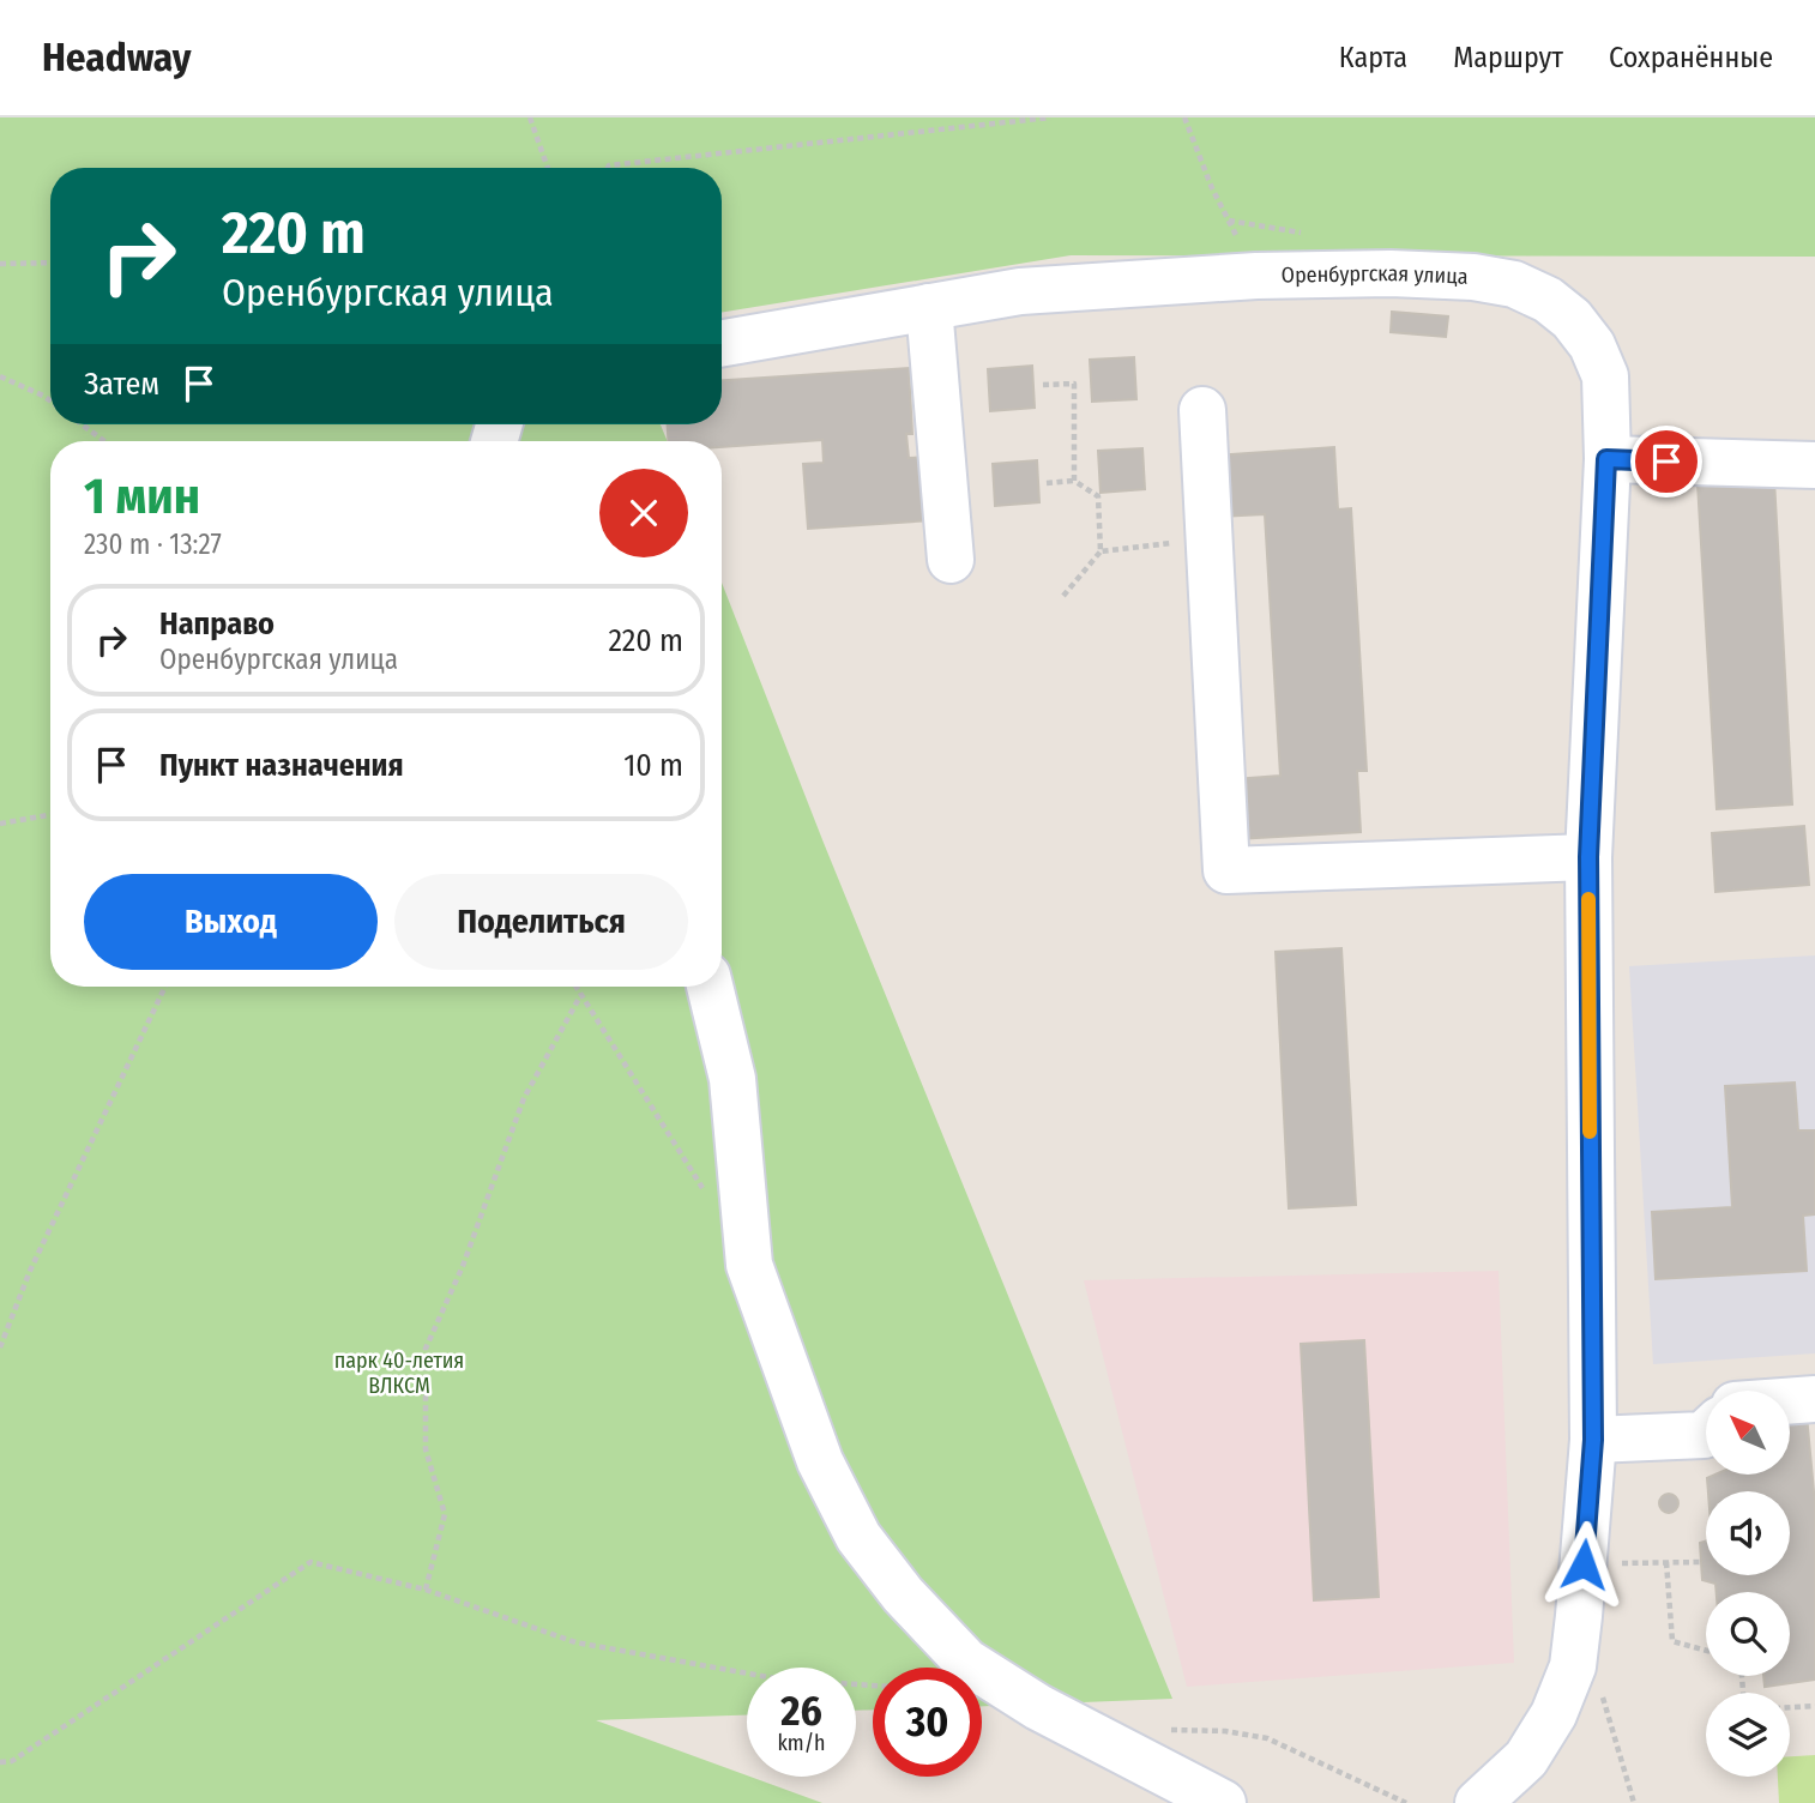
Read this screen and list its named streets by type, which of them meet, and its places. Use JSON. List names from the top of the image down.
{
  "streets": {
    "street": ["Оренбургская улица"]
  },
  "parks": ["парк 40-летия ВЛКСМ"],
  "north": "top left",
  "page": {
    "header": "Headway",
    "nav": ["Карта", "Маршрут", "Сохранённые"],
    "turn": ["220 m", "Оренбургская улица"],
    "then": "Затем",
    "heading": ["1 мин", "230 m · 13:27"],
    "list": [
      {
        "name": "Направо",
        "note": "Оренбургская улица",
        "value": "220 m"
      },
      {
        "name": "Пункт назначения",
        "value": "10 m"
      }
    ],
    "buttons": ["Выход", "Поделиться"],
    "speed": "26 km/h",
    "limit": "30"
  }
}
